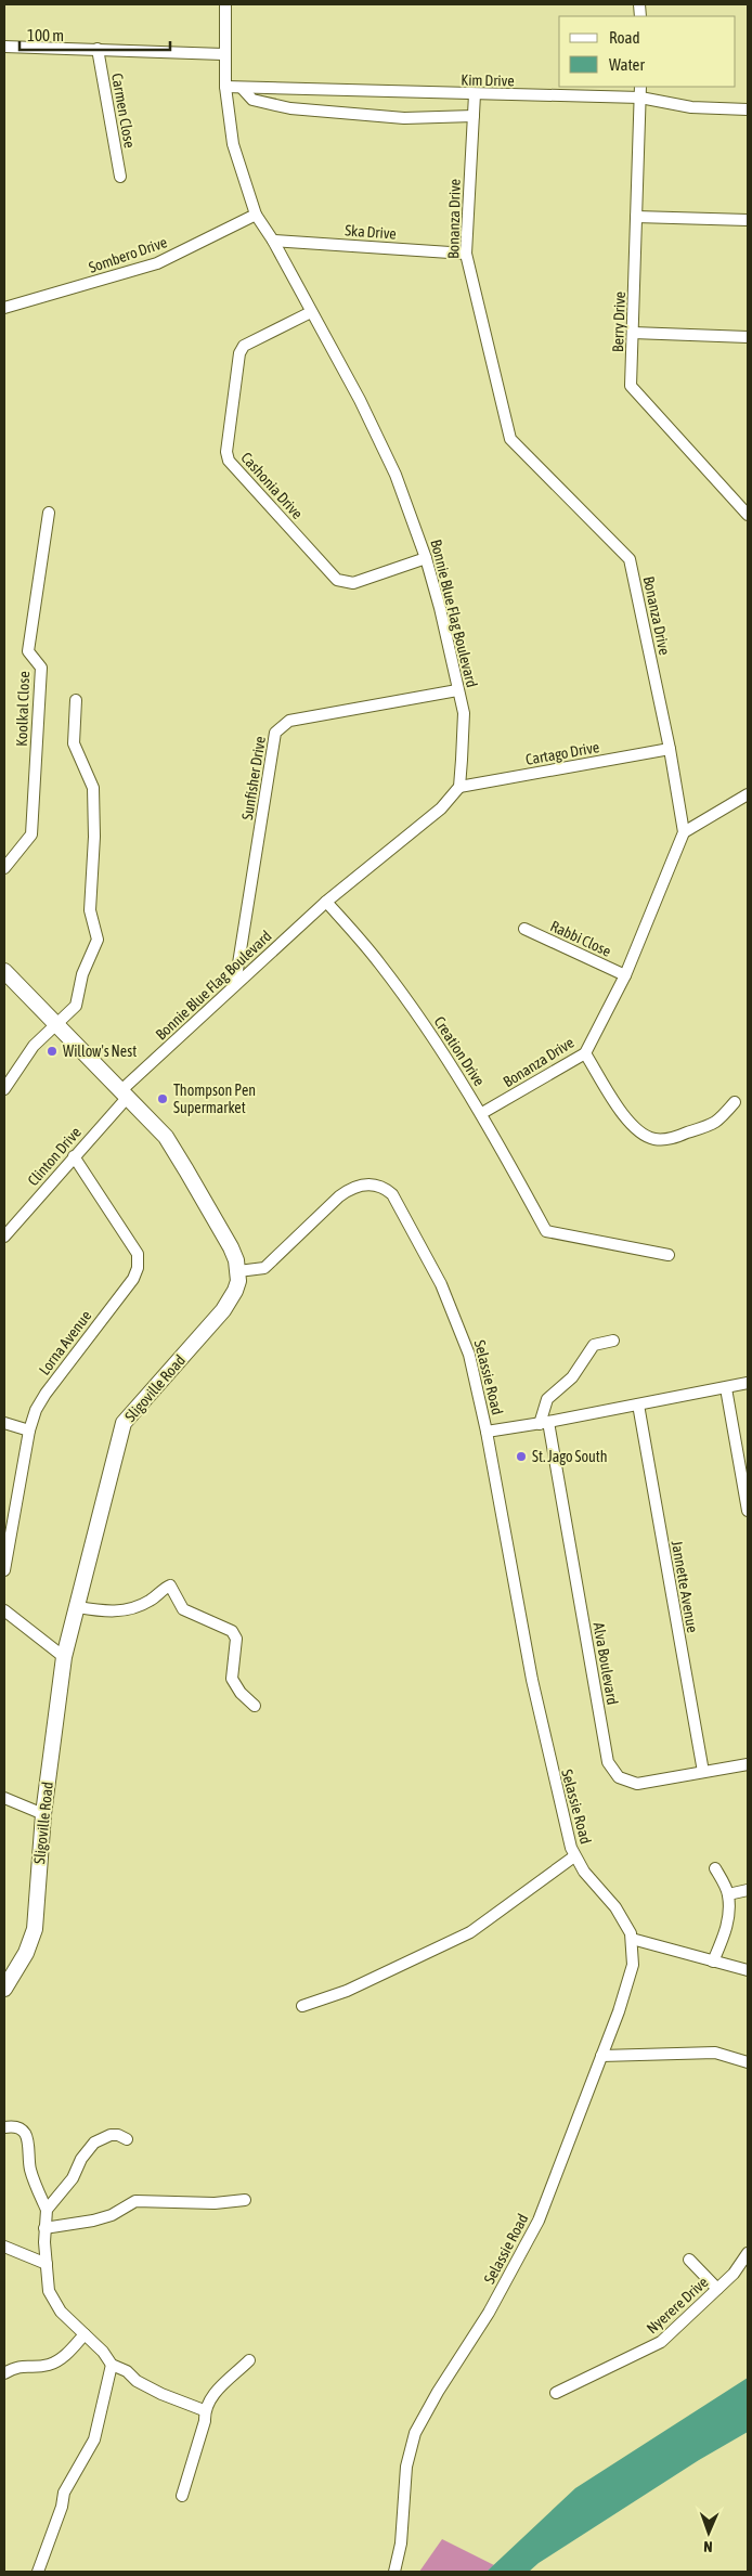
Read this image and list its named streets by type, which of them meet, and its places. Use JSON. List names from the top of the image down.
{
  "streets": {
    "street": [
      "Kim Drive",
      "Carmen Close",
      "Bonanza Drive",
      "Ska Drive",
      "Sombero Drive",
      "Berry Drive",
      "Cashonia Drive",
      "Bonnie Blue Flag Boulevard",
      "Koolkal Close",
      "Cartago Drive",
      "Sunfisher Drive",
      "Rabbi Close",
      "Creation Drive",
      "Clinton Drive",
      "Lorna Avenue",
      "Selassie Road",
      "Sligoville Road",
      "Jannette Avenue",
      "Alva Boulevard",
      "Nyerere Drive"
    ]
  },
  "crossings": [
    ["Kim Drive", "Bonanza Drive"],
    ["Kim Drive", "Berry Drive"],
    ["Kim Drive", "Bonnie Blue Flag Boulevard"],
    ["Bonanza Drive", "Ska Drive"],
    ["Bonanza Drive", "Cartago Drive"],
    ["Bonanza Drive", "Rabbi Close"],
    ["Bonanza Drive", "Creation Drive"],
    ["Ska Drive", "Bonnie Blue Flag Boulevard"],
    ["Sombero Drive", "Bonnie Blue Flag Boulevard"],
    ["Cashonia Drive", "Bonnie Blue Flag Boulevard"],
    ["Bonnie Blue Flag Boulevard", "Cartago Drive"],
    ["Bonnie Blue Flag Boulevard", "Sunfisher Drive"],
    ["Bonnie Blue Flag Boulevard", "Creation Drive"],
    ["Bonnie Blue Flag Boulevard", "Clinton Drive"],
    ["Clinton Drive", "Lorna Avenue"],
    ["Selassie Road", "Sligoville Road"],
    ["Jannette Avenue", "Alva Boulevard"]
  ],
  "places": ["Willow's Nest", "Thompson Pen Supermarket", "St. Jago South"],
  "legend": ["Road", "Water"],
  "scale_bar": "100 m",
  "north": "bottom"
}
